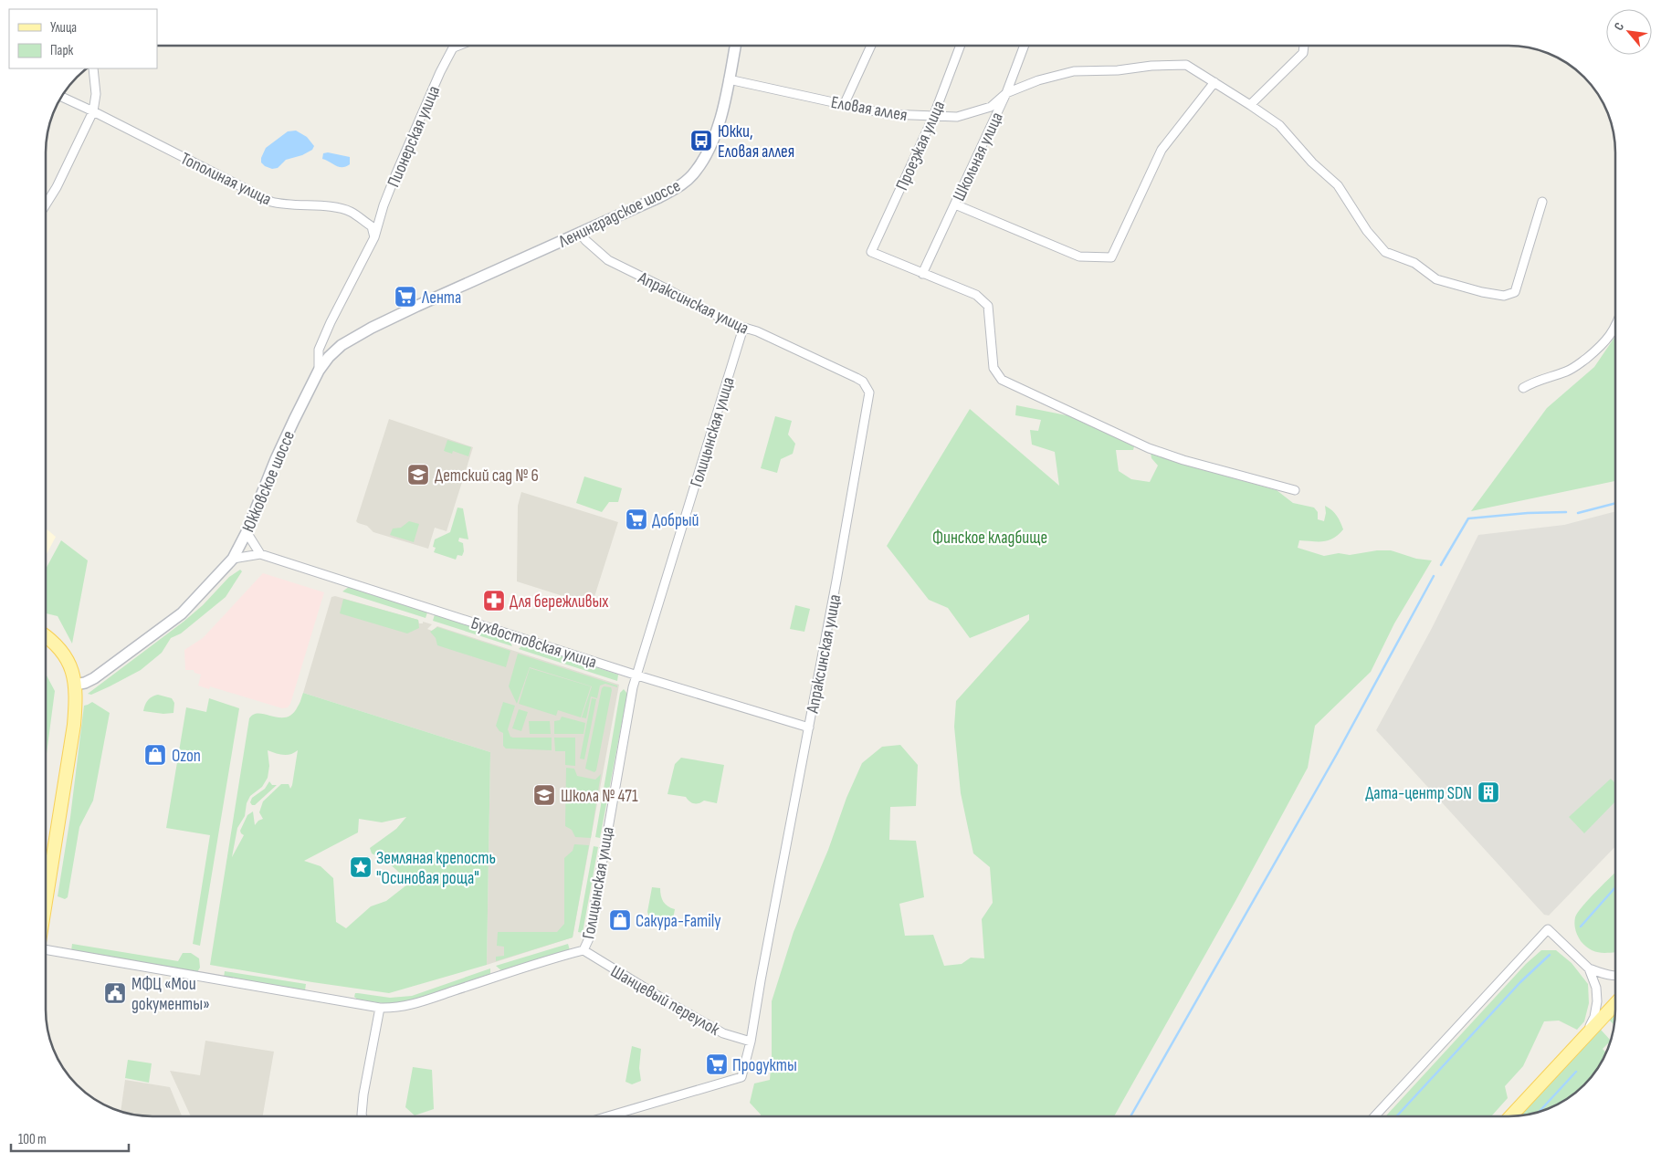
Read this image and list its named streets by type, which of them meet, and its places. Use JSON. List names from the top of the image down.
{
  "streets": {
    "main road": ["Ленинградское шоссе", "Юкковское шоссе"],
    "street": [
      "Еловая аллея",
      "Пионерская улица",
      "Проезжая улица",
      "Школьная улица",
      "Тополиная улица",
      "Апраксинская улица",
      "Голицынская улица",
      "Бухвостовская улица",
      "Шанцевый переулок"
    ]
  },
  "crossings": [
    ["Еловая аллея", "Проезжая улица"],
    ["Еловая аллея", "Школьная улица"],
    ["Еловая аллея", "Ленинградское шоссе"],
    ["Пионерская улица", "Тополиная улица"],
    ["Проезжая улица", "Школьная улица"],
    ["Ленинградское шоссе", "Апраксинская улица"],
    ["Ленинградское шоссе", "Юкковское шоссе"],
    ["Апраксинская улица", "Голицынская улица"],
    ["Апраксинская улица", "Бухвостовская улица"],
    ["Апраксинская улица", "Шанцевый переулок"],
    ["Голицынская улица", "Бухвостовская улица"],
    ["Голицынская улица", "Шанцевый переулок"],
    ["Юкковское шоссе", "Бухвостовская улица"]
  ],
  "parks": ["Финское кладбище"],
  "places": {
    "bus stop": ["Юкки, Еловая аллея"],
    "supermarket": ["Лента", "Добрый", "Продукты"],
    "school or university": ["Детский сад № 6", "Школа № 471"],
    "pharmacy": ["Для бережливых"],
    "shop": ["Ozon", "Сакура-Family"],
    "building": ["Дата-центр SDN"],
    "place": ["Земляная крепость \"Осиновая роща\""],
    "public building": ["МФЦ «Мои документы»"]
  },
  "legend": ["Улица", "Парк"],
  "scale_bar": "100 m",
  "north": "top left"
}
